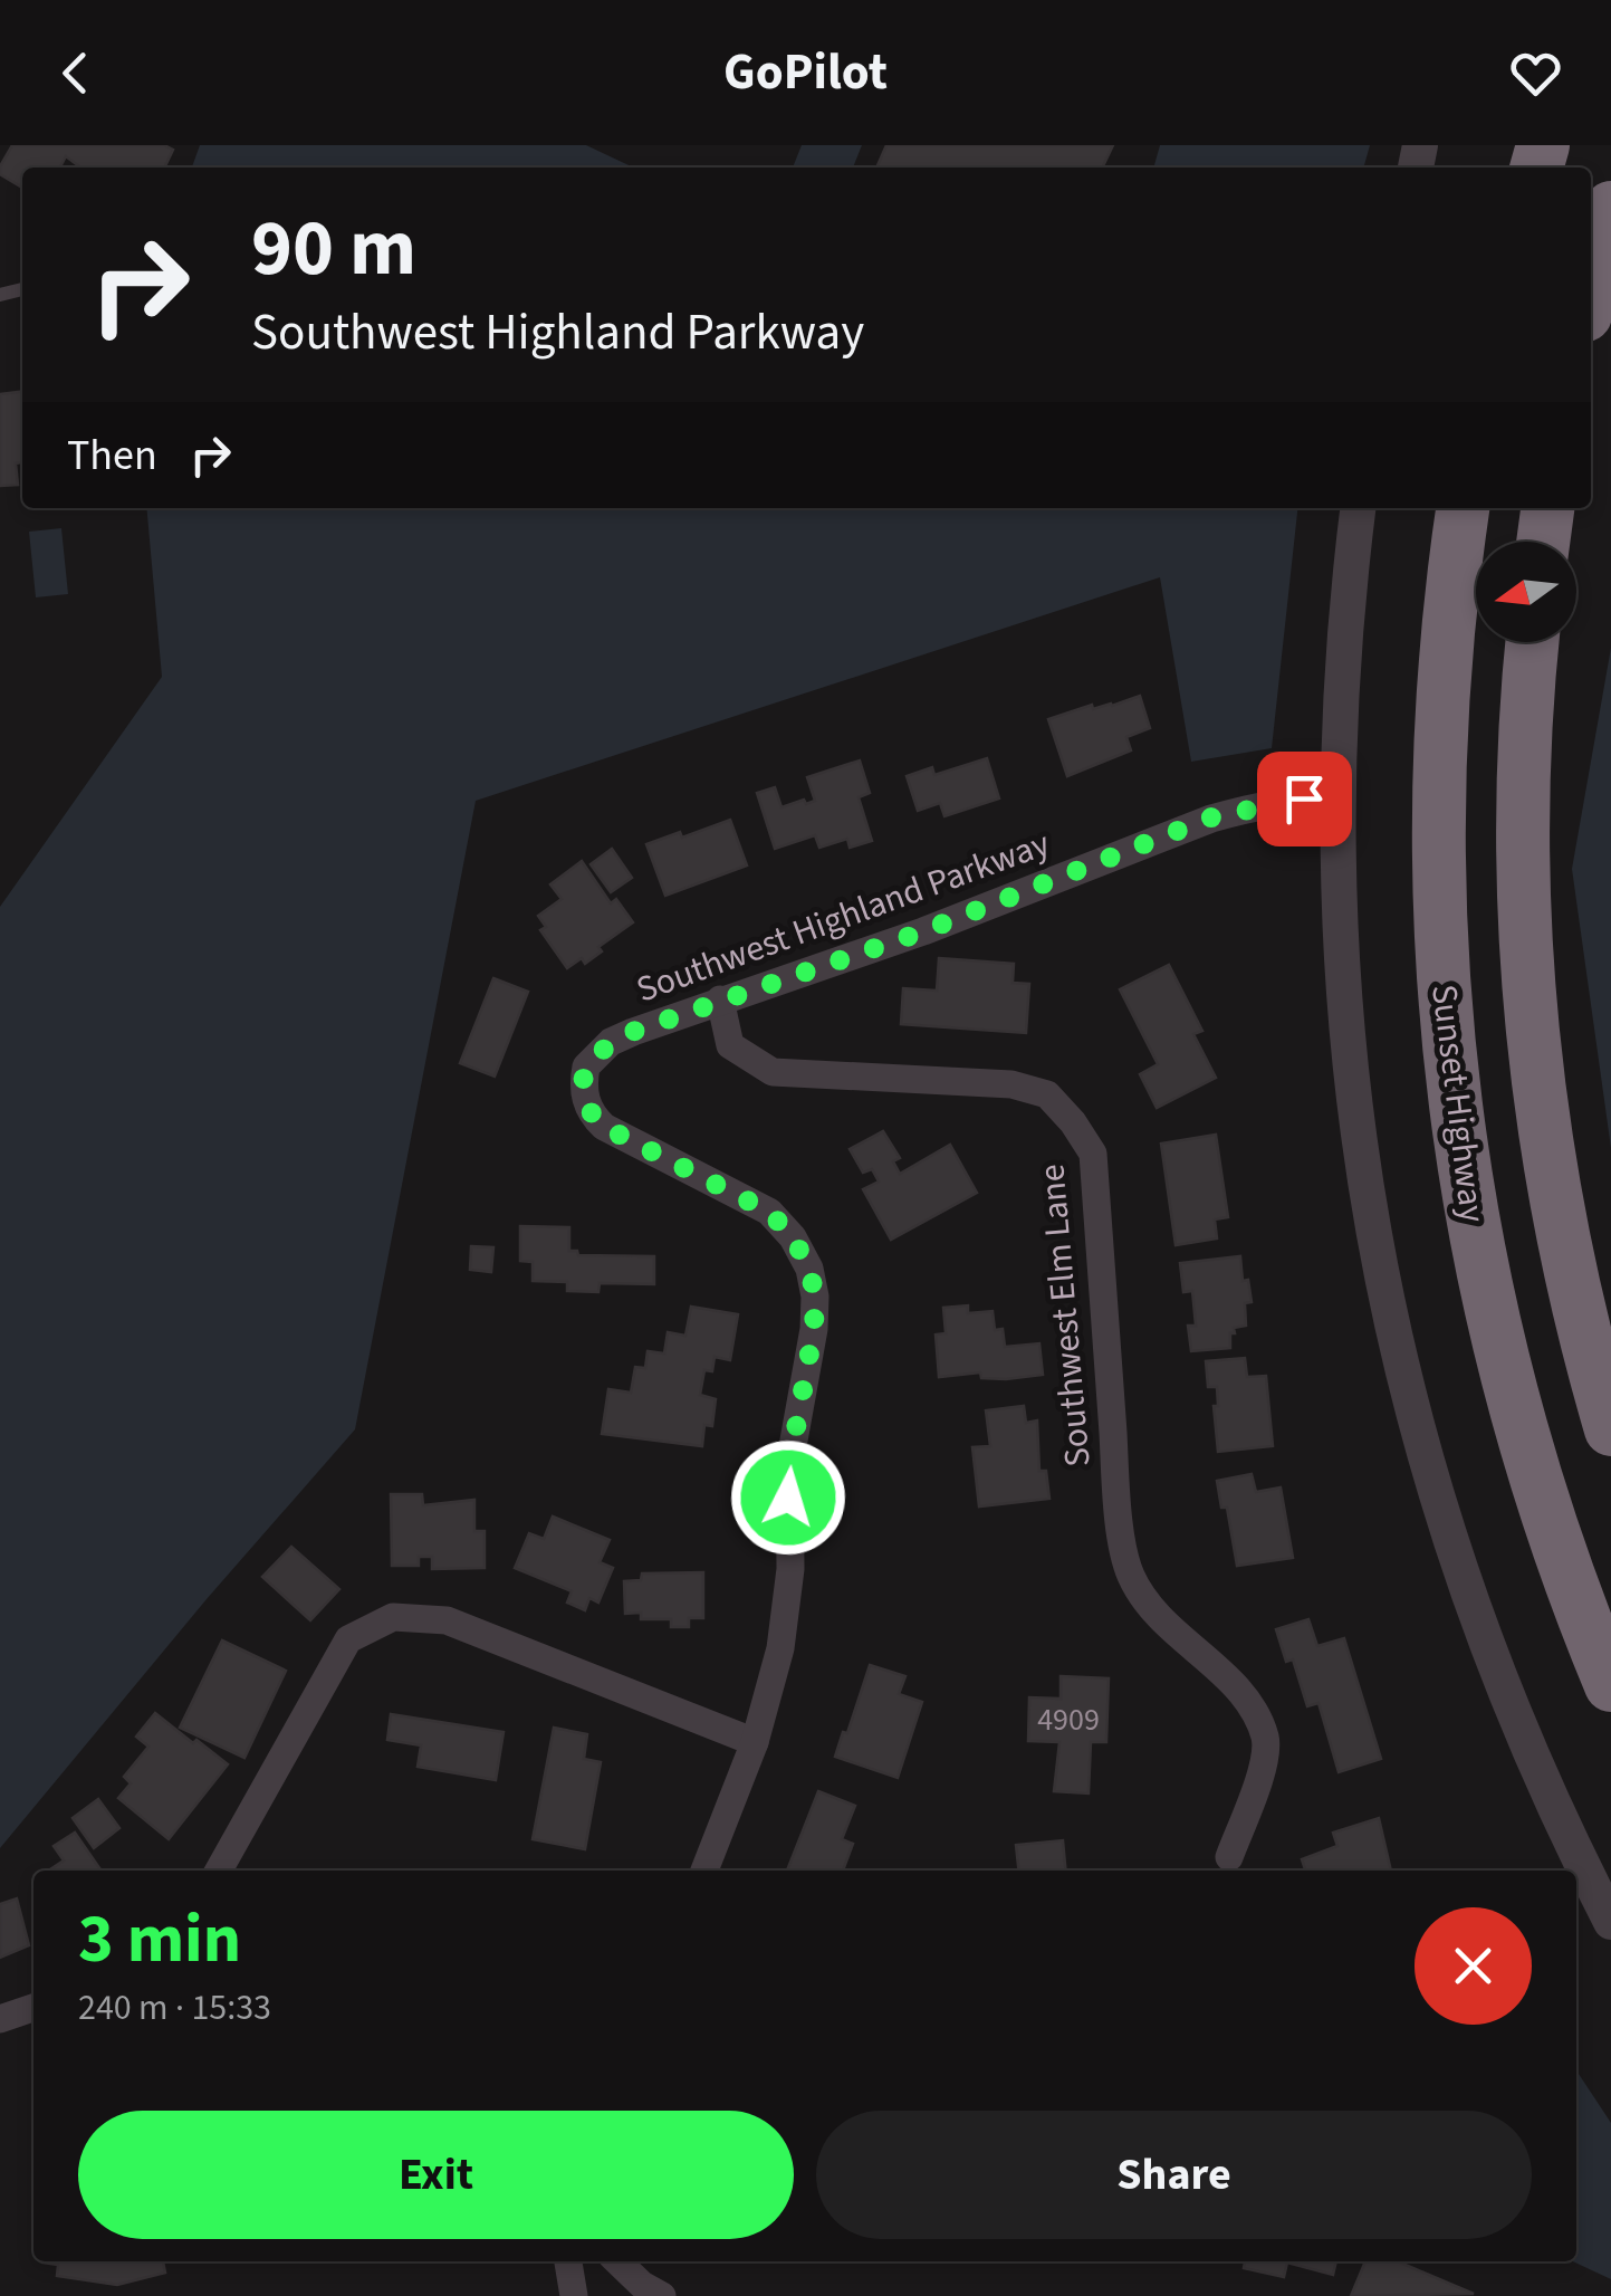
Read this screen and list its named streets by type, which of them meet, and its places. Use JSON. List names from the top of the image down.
{
  "streets": {
    "highway": ["Sunset Highway"],
    "street": ["Southwest Highland Parkway", "Southwest Elm Lane"]
  },
  "crossings": [
    ["Southwest Highland Parkway", "Southwest Elm Lane"]
  ],
  "house_numbers": ["4909"],
  "north": "left",
  "page": {
    "header": "GoPilot",
    "turn": ["90 m", "Southwest Highland Parkway"],
    "then": "Then",
    "heading": ["3 min", "240 m · 15:33"],
    "buttons": ["Exit", "Share"]
  }
}
